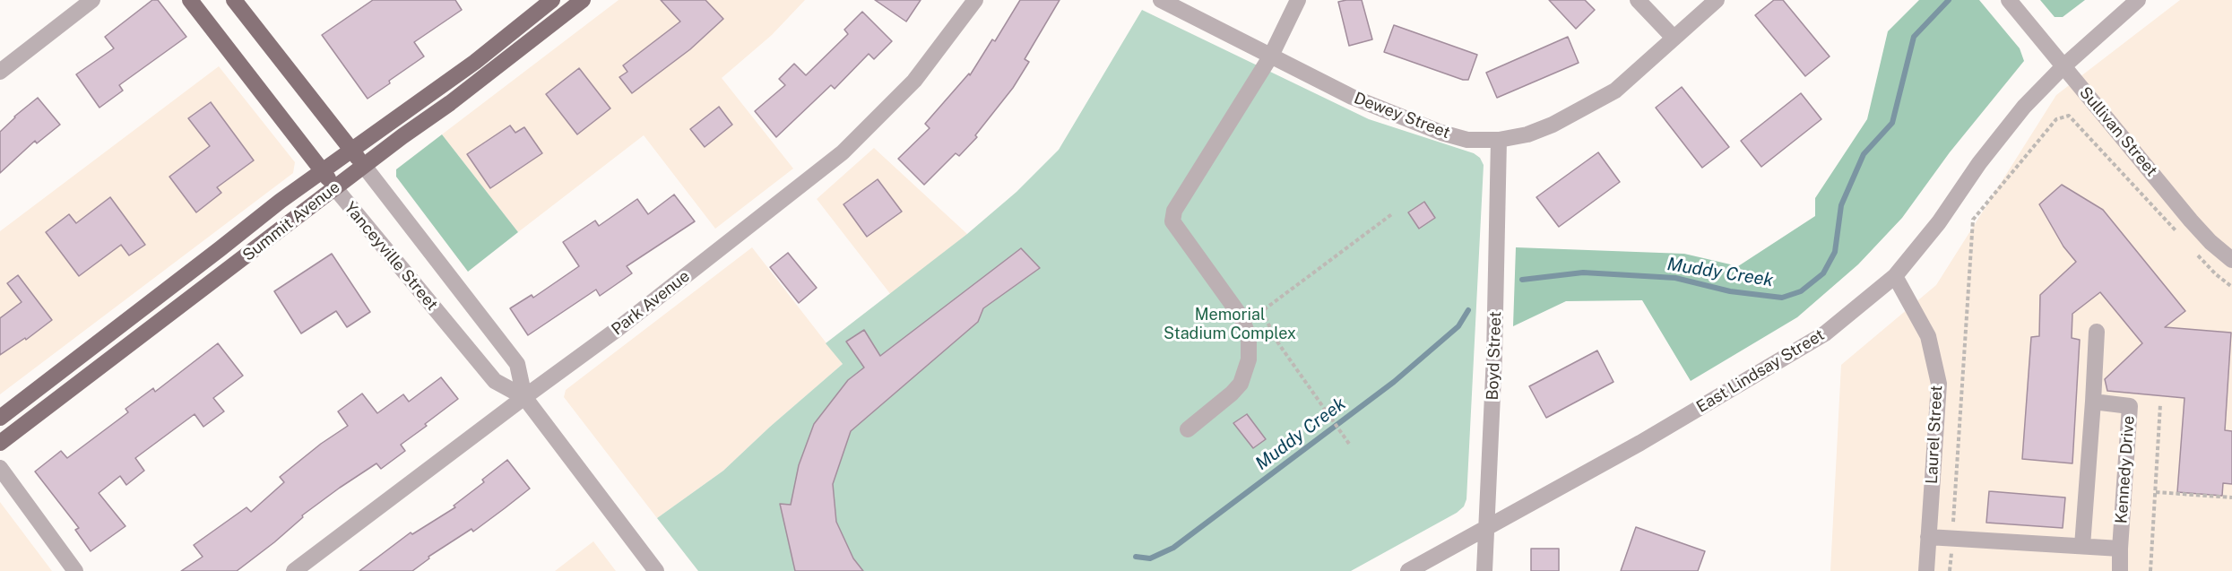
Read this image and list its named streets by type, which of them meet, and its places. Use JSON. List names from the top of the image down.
{
  "streets": {
    "main road": ["Summit Avenue", "Yanceyville Street"],
    "street": [
      "Dewey Street",
      "Sullivan Street",
      "Park Avenue",
      "Boyd Street",
      "East Lindsay Street",
      "Laurel Street",
      "Kennedy Drive"
    ]
  },
  "crossings": [
    ["Dewey Street", "Boyd Street"],
    ["Sullivan Street", "East Lindsay Street"],
    ["Summit Avenue", "Yanceyville Street"],
    ["Yanceyville Street", "Park Avenue"],
    ["Boyd Street", "East Lindsay Street"],
    ["East Lindsay Street", "Laurel Street"]
  ],
  "water": ["Muddy Creek"],
  "parks": ["Memorial Stadium Complex"]
}
